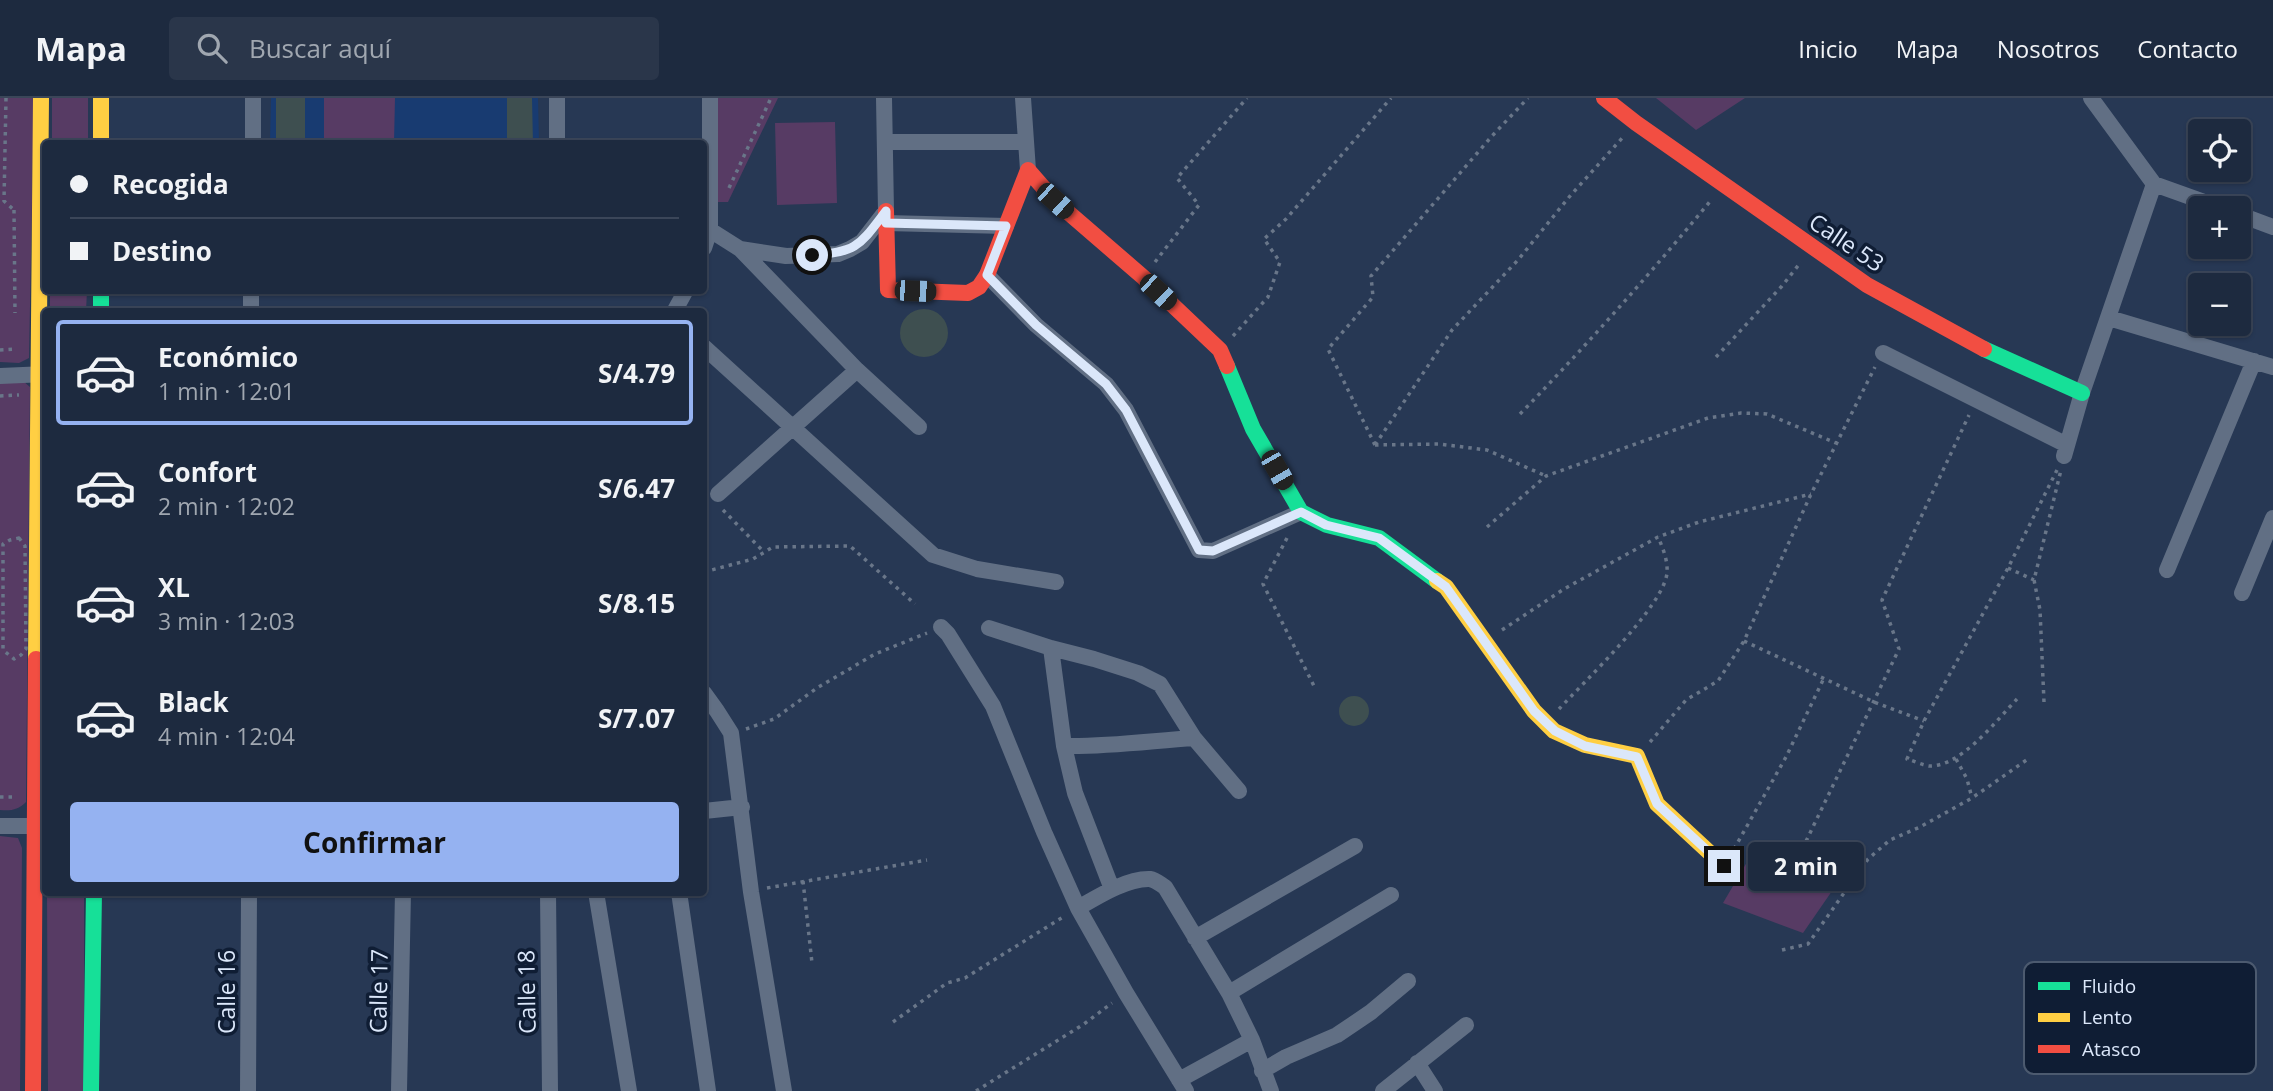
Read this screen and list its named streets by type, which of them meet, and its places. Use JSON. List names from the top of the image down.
{
  "streets": {
    "street": [
      "Calle 53",
      "Calle 17",
      "Calle 16",
      "Calle 18"
    ]
  },
  "legend": ["Fluido", "Lento", "Atasco"],
  "page": {
    "header": "Mapa",
    "search": "Buscar aquí",
    "nav": [
      "Inicio",
      "Mapa",
      "Nosotros",
      "Contacto"
    ],
    "map_buttons": ["+", "−"],
    "banner": ["Recogida", "Destino"],
    "list": [
      {
        "name": "Económico",
        "note": "1 min · 12:01",
        "value": "S/4.79"
      },
      {
        "name": "Confort",
        "note": "2 min · 12:02",
        "value": "S/6.47"
      },
      {
        "name": "XL",
        "note": "3 min · 12:03",
        "value": "S/8.15"
      },
      {
        "name": "Black",
        "note": "4 min · 12:04",
        "value": "S/7.07"
      }
    ],
    "buttons": "Confirmar",
    "bubble": "2 min"
  }
}
